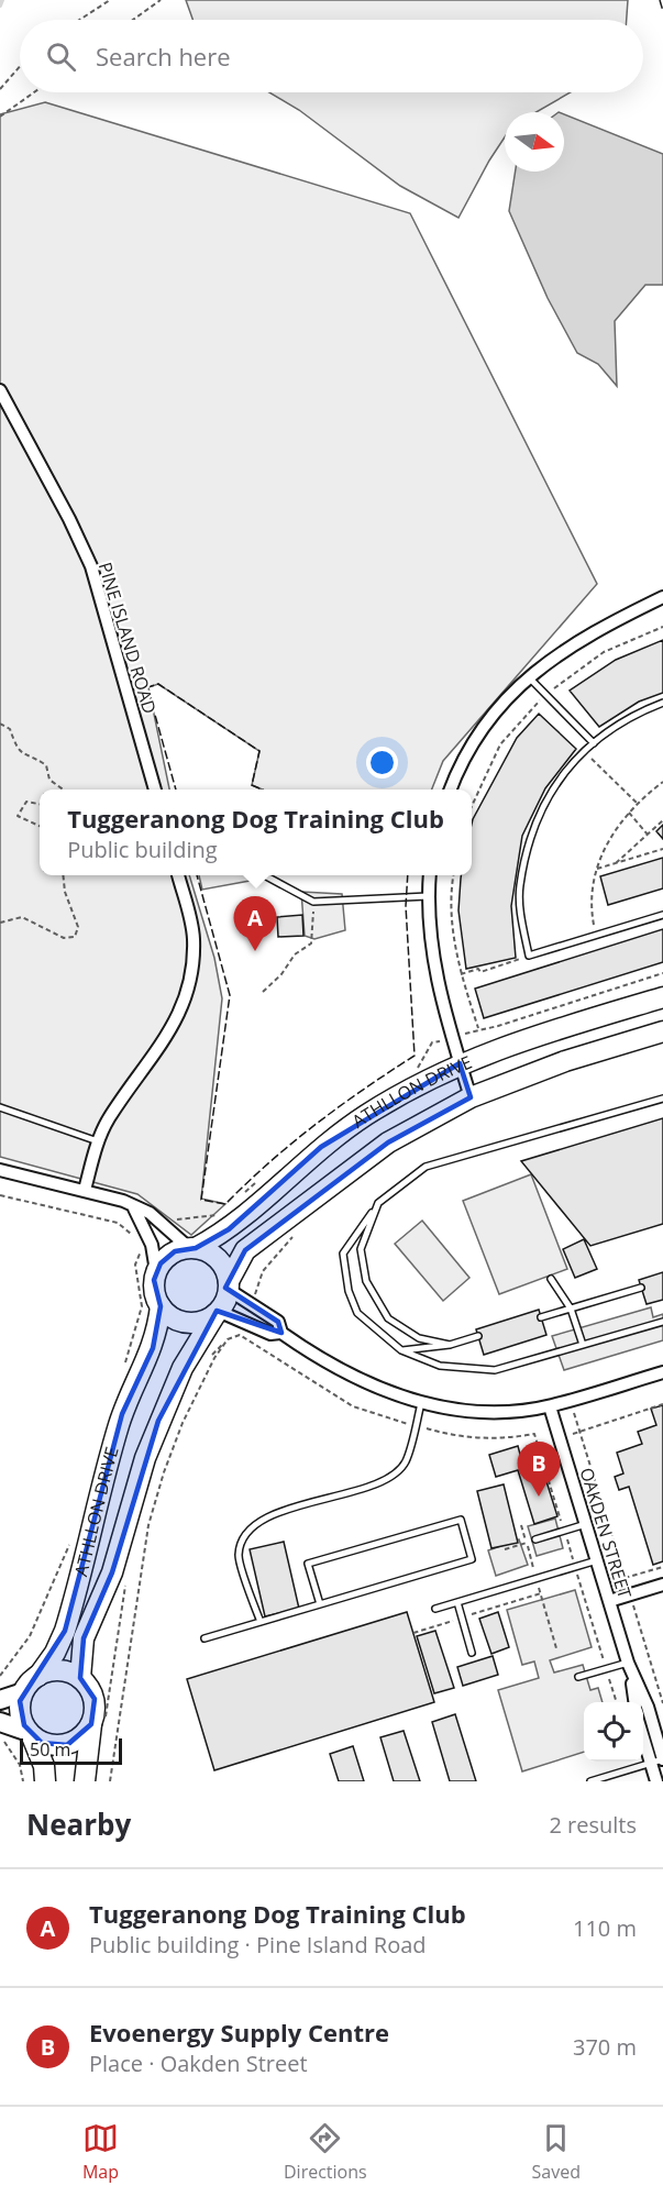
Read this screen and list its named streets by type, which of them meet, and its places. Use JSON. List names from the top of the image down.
{
  "streets": {
    "main road": ["ATHLLON DRIVE"],
    "street": ["PINE ISLAND ROAD", "OAKDEN STREET"]
  },
  "scale_bar": "50 m",
  "north": "right",
  "page": {
    "search": "Search here",
    "popup": ["Tuggeranong Dog Training Club", "Public building"],
    "pins": ["A", "B"],
    "scale": "50 m",
    "heading": ["Nearby", "2 results"],
    "list": [
      {
        "mark": "A",
        "name": "Tuggeranong Dog Training Club",
        "note": "Public building · Pine Island Road",
        "value": "110 m"
      },
      {
        "mark": "B",
        "name": "Evoenergy Supply Centre",
        "note": "Place · Oakden Street",
        "value": "370 m"
      }
    ],
    "nav": ["Map", "Directions", "Saved"]
  }
}
